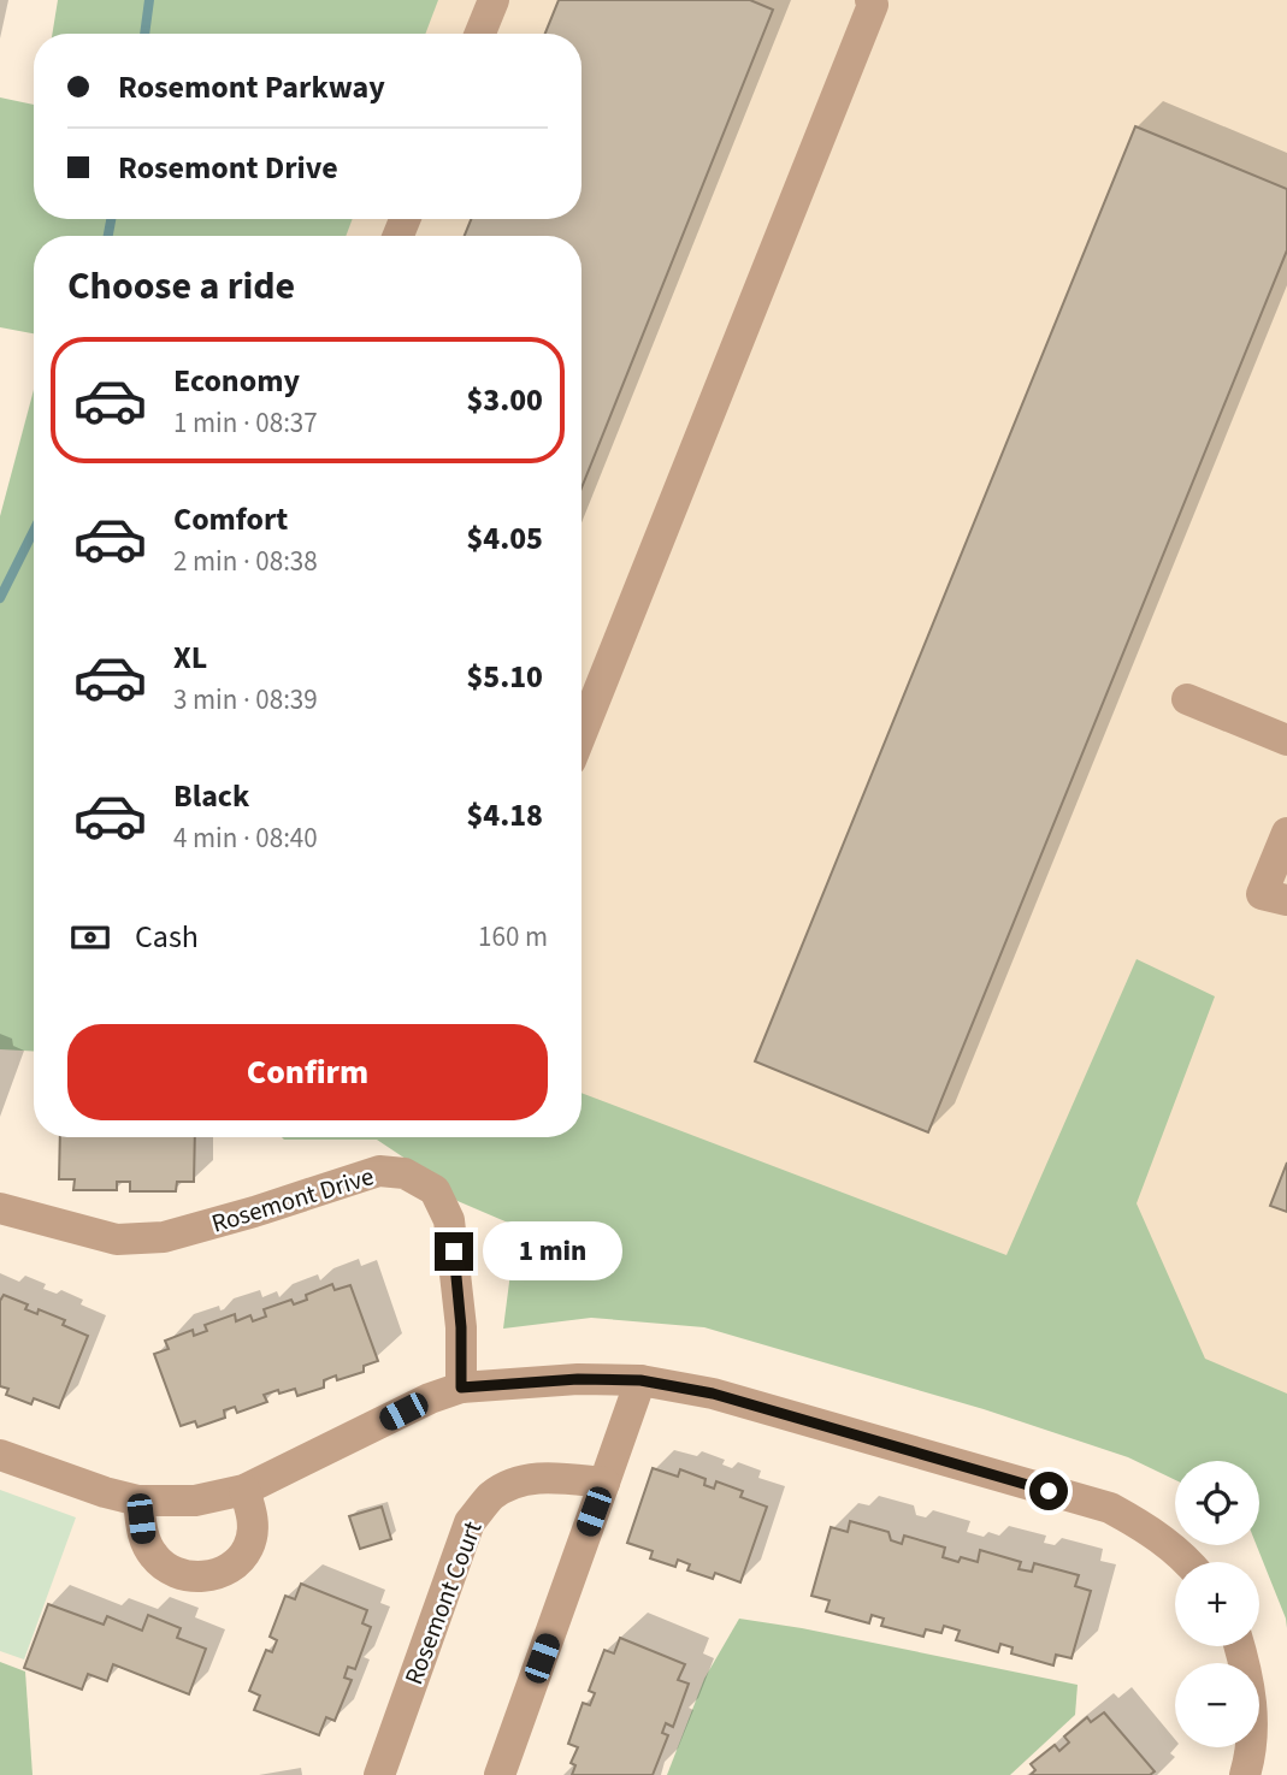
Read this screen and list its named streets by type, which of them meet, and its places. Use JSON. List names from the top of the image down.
{
  "streets": {
    "street": ["Rosemont Drive", "Rosemont Court"]
  },
  "page": {
    "banner": ["Rosemont Parkway", "Rosemont Drive"],
    "heading": "Choose a ride",
    "list": [
      {
        "name": "Economy",
        "note": "1 min · 08:37",
        "value": "$3.00"
      },
      {
        "name": "Comfort",
        "note": "2 min · 08:38",
        "value": "$4.05"
      },
      {
        "name": "XL",
        "note": "3 min · 08:39",
        "value": "$5.10"
      },
      {
        "name": "Black",
        "note": "4 min · 08:40",
        "value": "$4.18"
      }
    ],
    "pay": ["Cash", "160 m"],
    "buttons": "Confirm",
    "bubble": "1 min",
    "map_buttons": ["+", "−"]
  }
}
